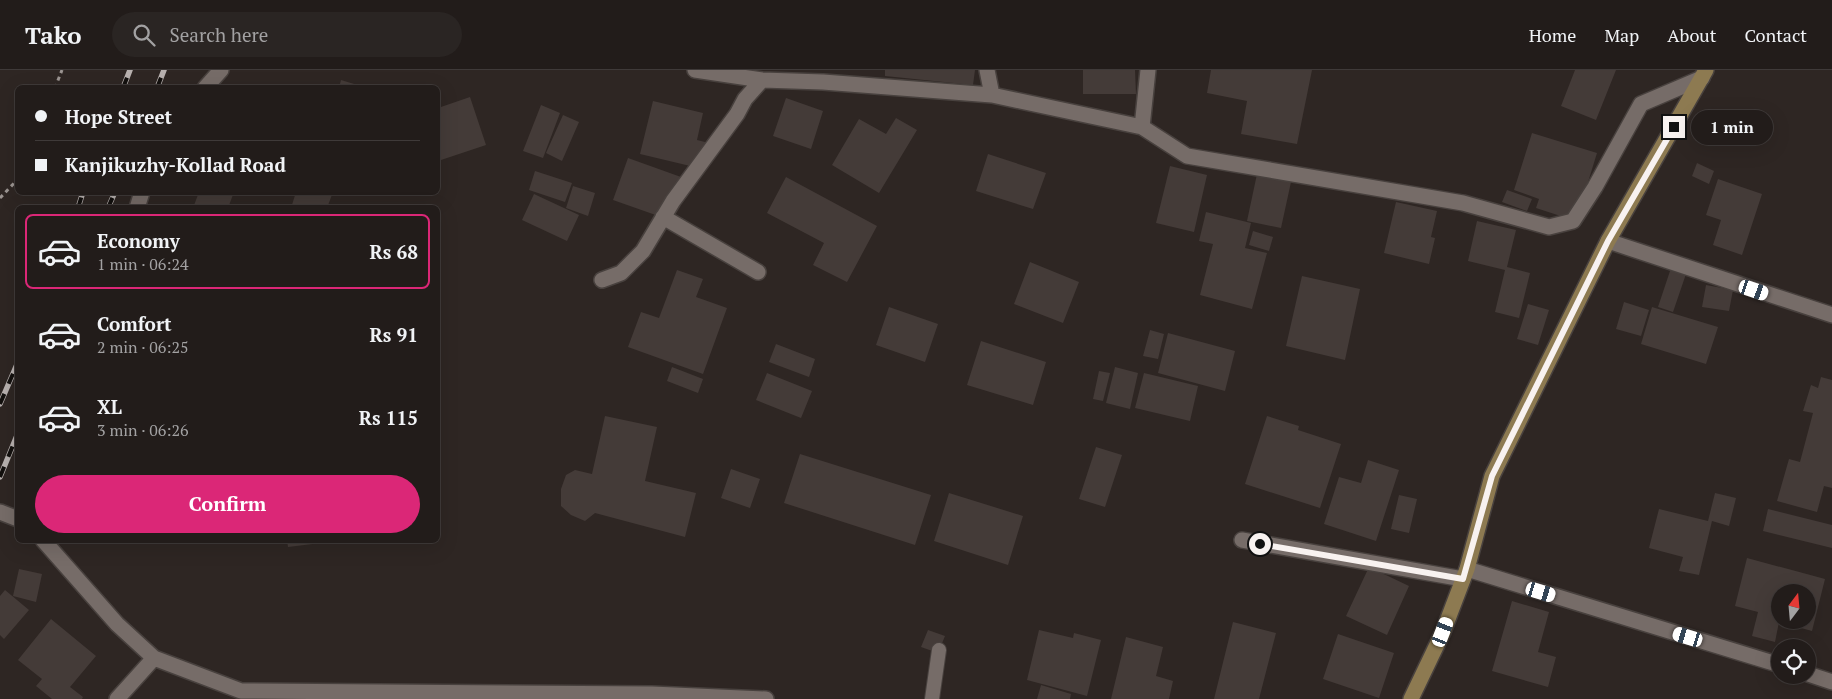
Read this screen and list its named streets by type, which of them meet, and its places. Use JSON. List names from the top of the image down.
{
  "north": "top",
  "page": {
    "header": "Tako",
    "search": "Search here",
    "nav": [
      "Home",
      "Map",
      "About",
      "Contact"
    ],
    "banner": ["Hope Street", "Kanjikuzhy-Kollad Road"],
    "bubble": "1 min",
    "list": [
      {
        "name": "Economy",
        "note": "1 min · 06:24",
        "value": "Rs 68"
      },
      {
        "name": "Comfort",
        "note": "2 min · 06:25",
        "value": "Rs 91"
      },
      {
        "name": "XL",
        "note": "3 min · 06:26",
        "value": "Rs 115"
      }
    ],
    "buttons": "Confirm"
  }
}
